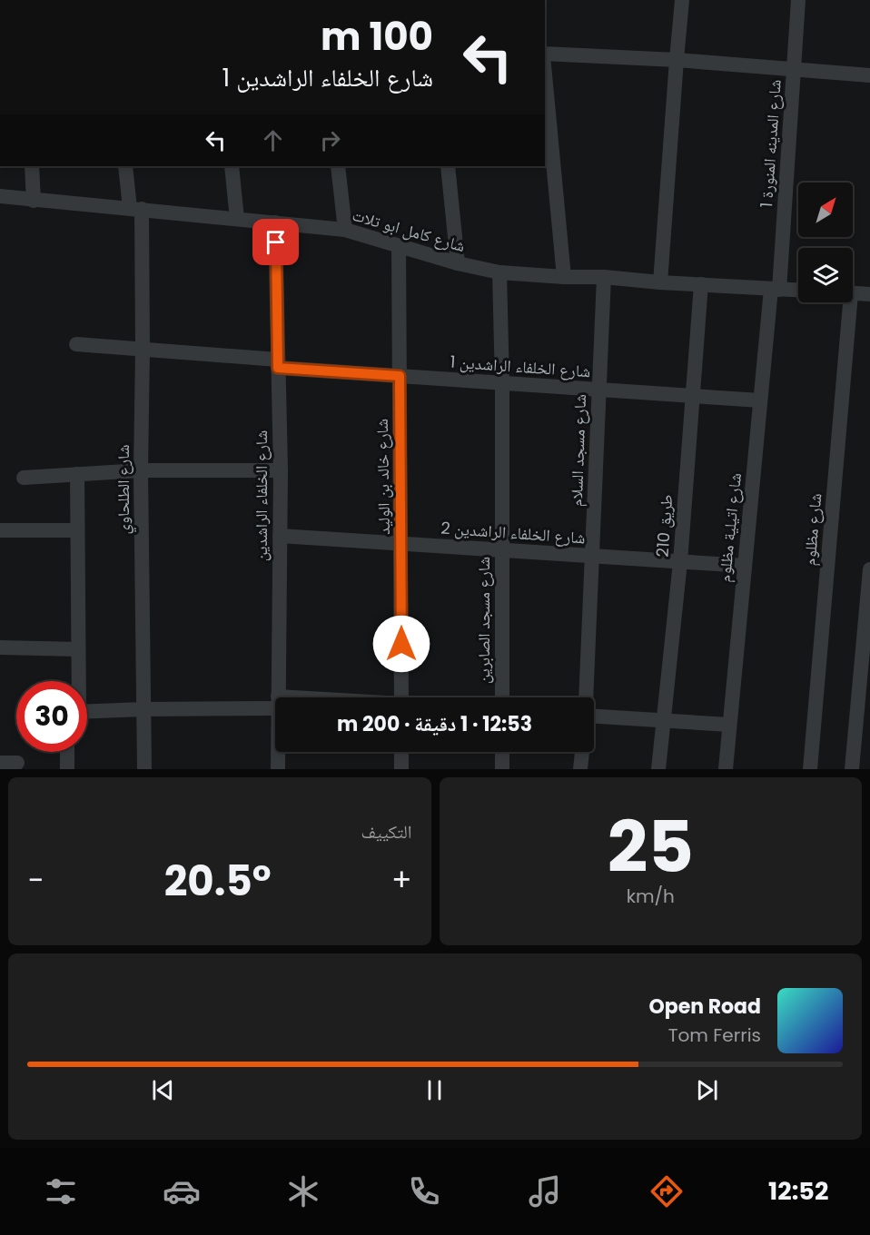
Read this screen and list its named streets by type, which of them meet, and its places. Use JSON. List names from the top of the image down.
{
  "streets": {
    "street": [
      "شارع المدينه المنورة 1",
      "شارع كامل ابو تلات",
      "شارع الخلفاء الراشدين 1",
      "شارع مسجد السلام",
      "شارع خالد بن الوليد",
      "شارع الطلحاوي",
      "شارع الخلفاء الراشدين",
      "طريق 210",
      "شارع اتيلية مظلوم",
      "شارع مظلوم",
      "شارع الخلفاء الراشدين 2",
      "شارع مسجد الصابرين"
    ]
  },
  "crossings": [
    ["شارع المدينه المنورة 1", "شارع كامل ابو تلات"],
    ["شارع المدينه المنورة 1", "شارع اتيلية مظلوم"],
    ["شارع كامل ابو تلات", "شارع مسجد السلام"],
    ["شارع كامل ابو تلات", "شارع خالد بن الوليد"],
    ["شارع كامل ابو تلات", "شارع الطلحاوي"],
    ["شارع كامل ابو تلات", "شارع الخلفاء الراشدين"],
    ["شارع كامل ابو تلات", "طريق 210"],
    ["شارع كامل ابو تلات", "شارع اتيلية مظلوم"],
    ["شارع كامل ابو تلات", "شارع مسجد الصابرين"],
    ["شارع الخلفاء الراشدين 1", "شارع مسجد السلام"],
    ["شارع الخلفاء الراشدين 1", "شارع خالد بن الوليد"],
    ["شارع الخلفاء الراشدين 1", "شارع الطلحاوي"],
    ["شارع الخلفاء الراشدين 1", "شارع الخلفاء الراشدين"],
    ["شارع الخلفاء الراشدين 1", "طريق 210"],
    ["شارع الخلفاء الراشدين 1", "شارع اتيلية مظلوم"],
    ["شارع الخلفاء الراشدين 1", "شارع مسجد الصابرين"],
    ["شارع مسجد السلام", "شارع الخلفاء الراشدين 2"],
    ["شارع خالد بن الوليد", "شارع الخلفاء الراشدين 2"],
    ["شارع الخلفاء الراشدين", "شارع الخلفاء الراشدين 2"],
    ["طريق 210", "شارع الخلفاء الراشدين 2"],
    ["شارع اتيلية مظلوم", "شارع الخلفاء الراشدين 2"],
    ["شارع الخلفاء الراشدين 2", "شارع مسجد الصابرين"]
  ],
  "north": "top right",
  "page": {
    "turn": ["100 m", "شارع الخلفاء الراشدين 1"],
    "limit": "30",
    "trip": "12:53 · 1 دقيقة · 200 m",
    "tile": [
      ["25", "km/h"],
      "التكييف"
    ],
    "heat": ["−", "20.5°", "+"],
    "song": ["Open Road", "Tom Ferris"],
    "tabs": "12:52"
  }
}
